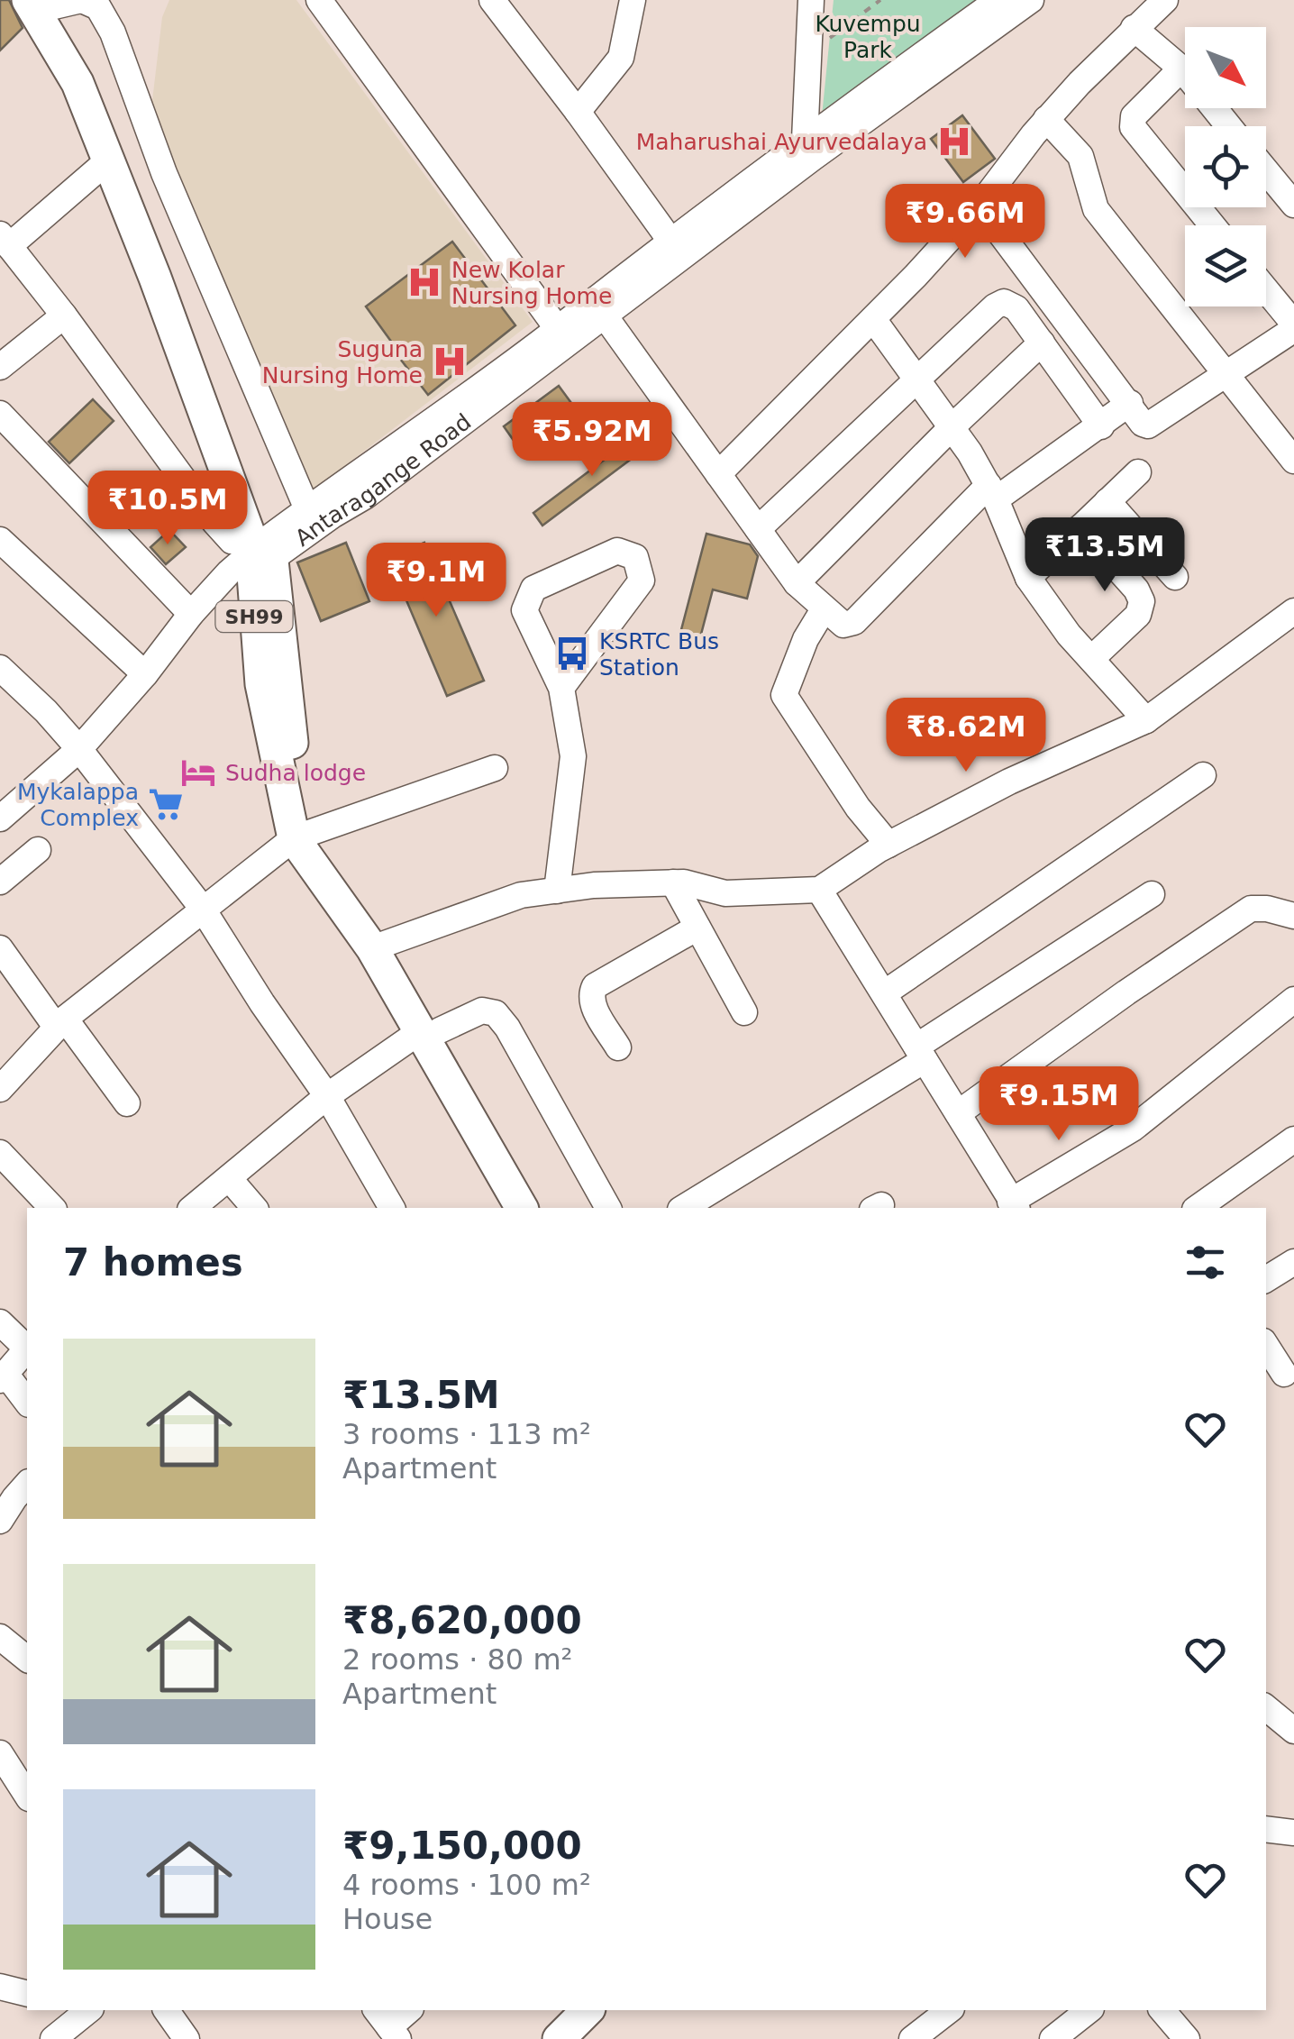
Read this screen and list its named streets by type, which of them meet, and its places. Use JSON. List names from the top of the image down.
{
  "streets": {
    "main road": ["SH99"],
    "street": ["Antaragange Road"]
  },
  "crossings": [
    ["Antaragange Road", "SH99"]
  ],
  "parks": ["Kuvempu Park"],
  "places": {
    "hospital": ["Maharushai Ayurvedalaya", "New Kolar Nursing Home", "Suguna Nursing Home"],
    "bus stop": ["KSRTC Bus Station"],
    "hotel": ["Sudha lodge"],
    "supermarket": ["Mykalappa Complex"]
  },
  "north": "bottom right",
  "page": {
    "price": [
      "₹9.66M",
      "₹5.92M",
      "₹10.5M",
      "₹13.5M",
      "₹9.1M",
      "₹8.62M",
      "₹9.15M"
    ],
    "heading": "7 homes",
    "list": [
      {
        "name": "₹13.5M",
        "note": "3 rooms · 113 m² · Apartment"
      },
      {
        "name": "₹8,620,000",
        "note": "2 rooms · 80 m² · Apartment"
      },
      {
        "name": "₹9,150,000",
        "note": "4 rooms · 100 m² · House"
      }
    ]
  }
}
